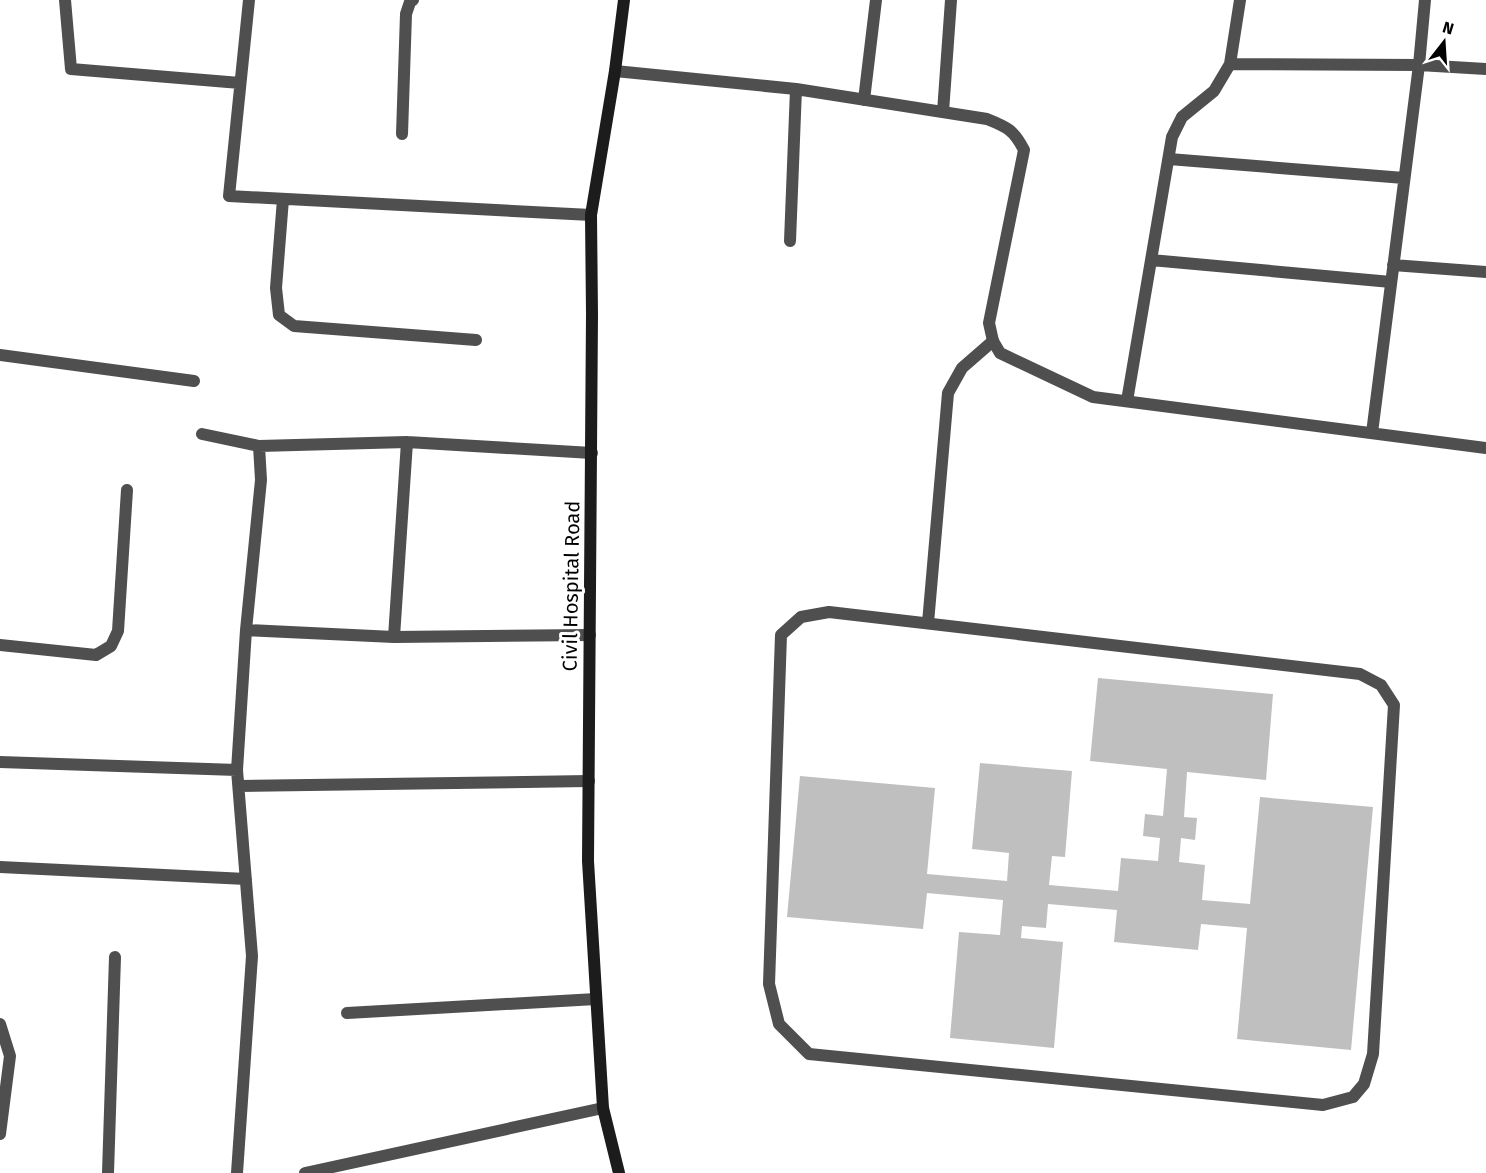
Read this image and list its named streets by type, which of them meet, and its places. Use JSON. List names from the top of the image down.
{
  "streets": {
    "street": ["Civil Hospital Road"]
  },
  "north": "top"
}
